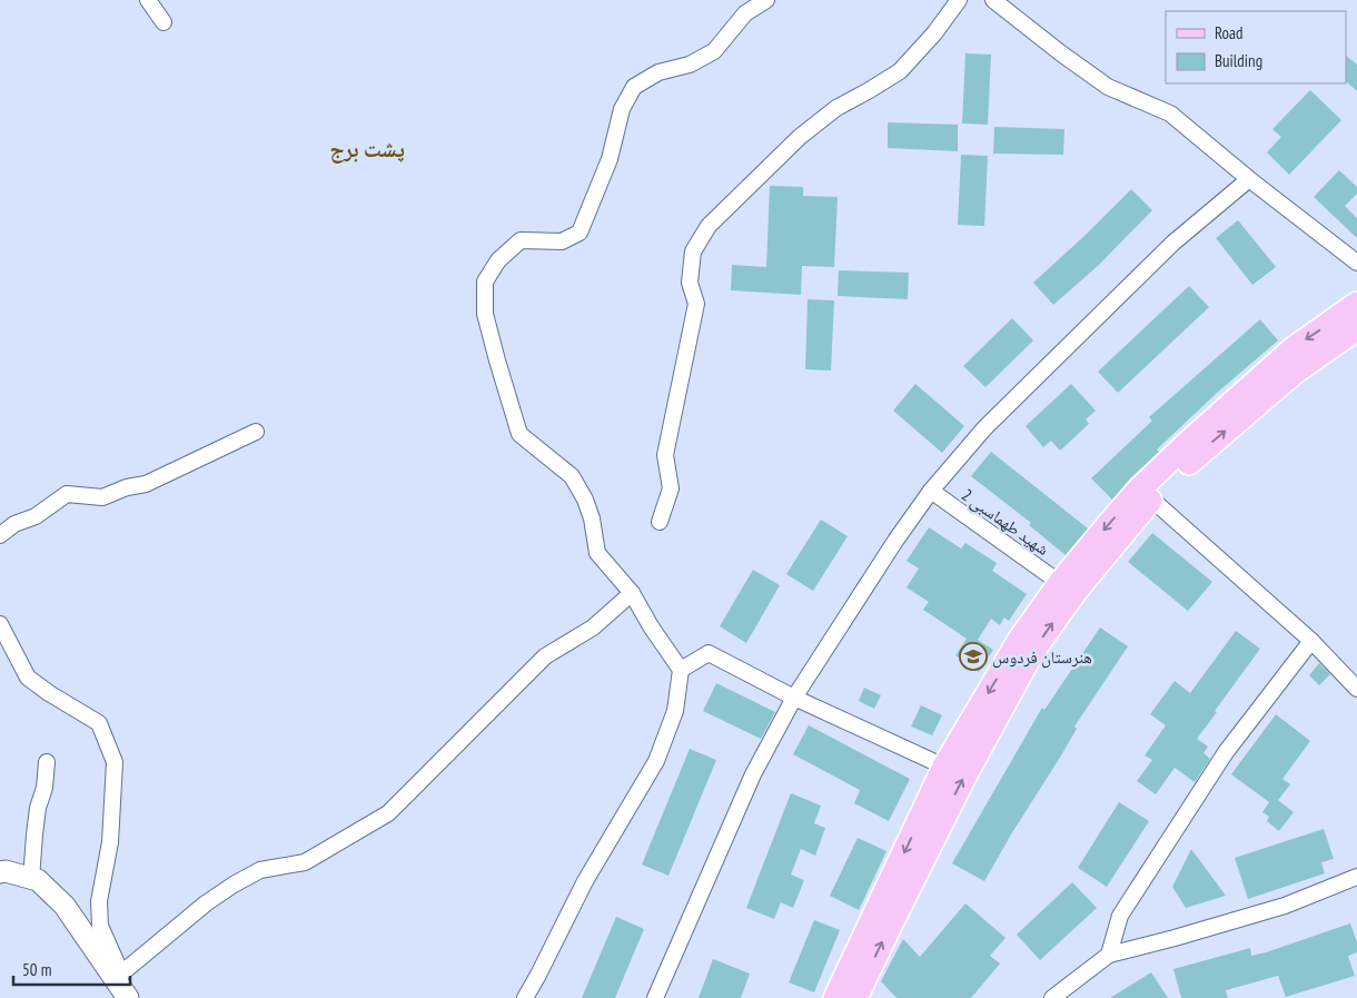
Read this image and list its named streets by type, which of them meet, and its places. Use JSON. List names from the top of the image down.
{
  "streets": {
    "street": ["شهید طهماسبی 2"]
  },
  "districts": ["پشت برج"],
  "places": {
    "school or university": ["هنرستان فردوس"]
  },
  "legend": ["Road", "Building"],
  "scale_bar": "50 m"
}
